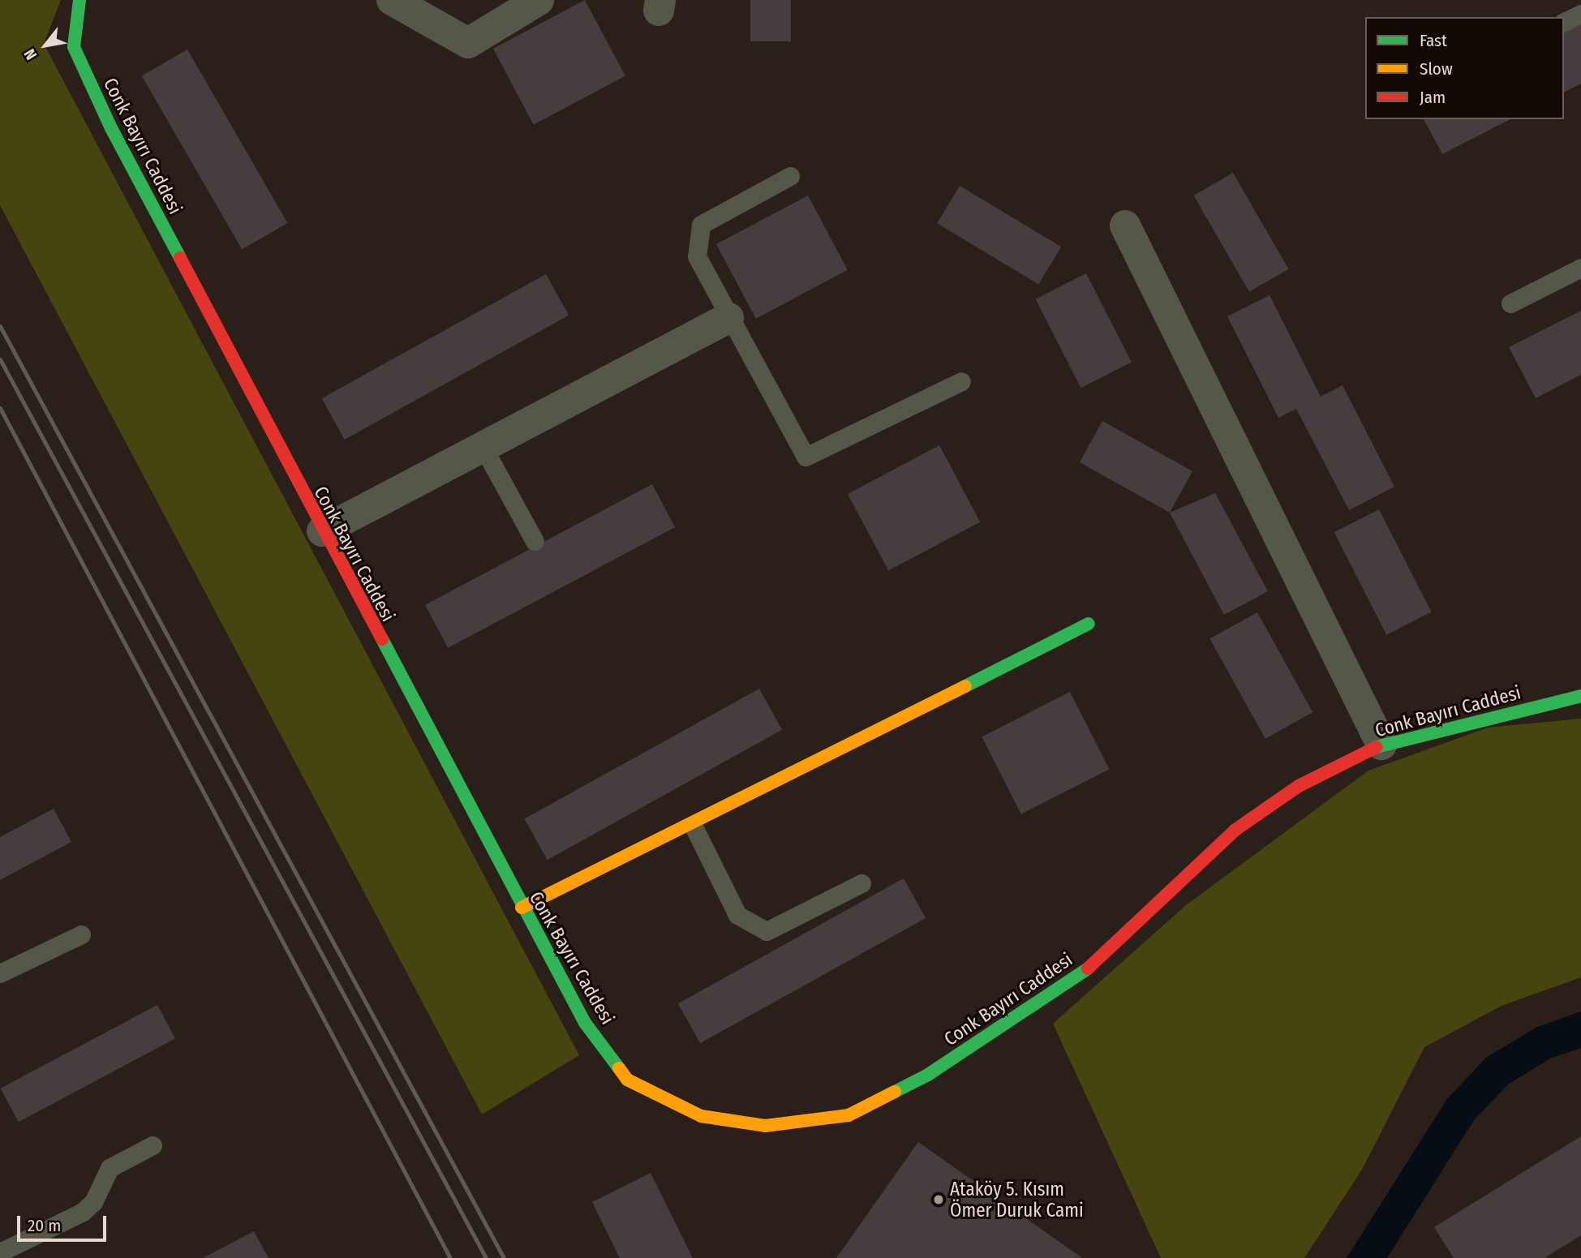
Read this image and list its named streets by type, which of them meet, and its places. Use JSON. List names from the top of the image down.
{
  "streets": {
    "street": ["Conk Bayırı Caddesi"]
  },
  "places": ["Ataköy 5. Kısım Ömer Duruk Cami"],
  "legend": ["Fast", "Slow", "Jam"],
  "scale_bar": "20 m",
  "north": "bottom left"
}
